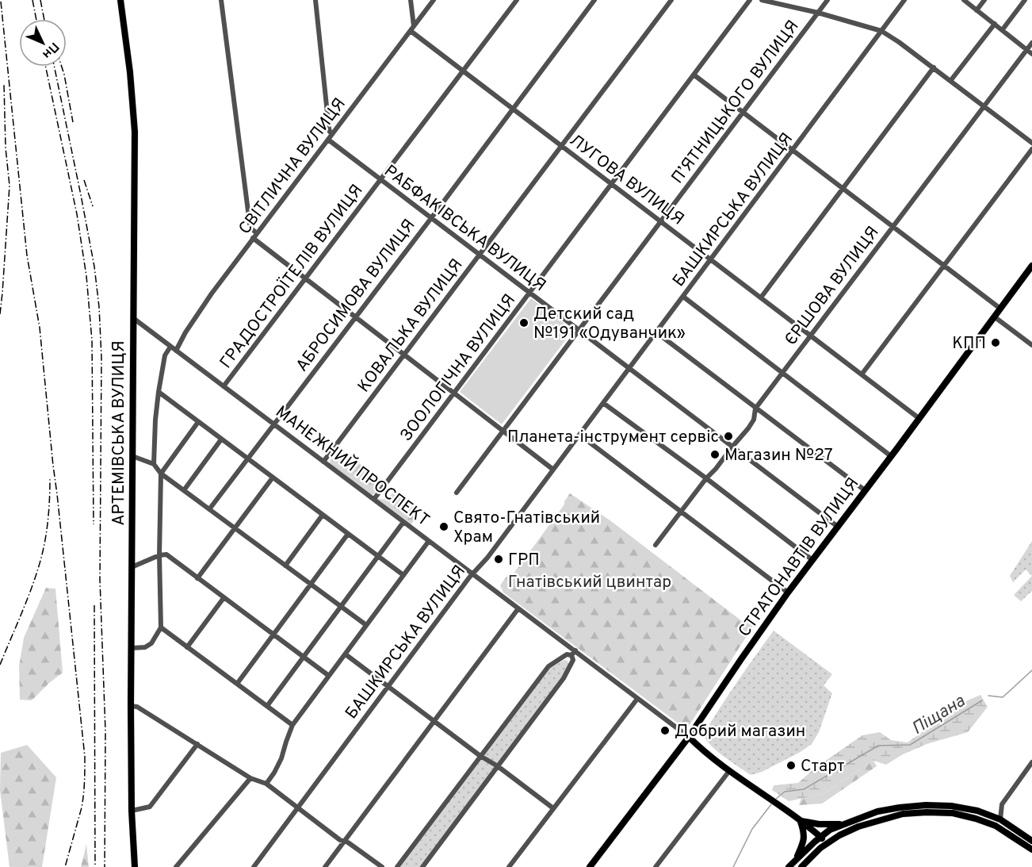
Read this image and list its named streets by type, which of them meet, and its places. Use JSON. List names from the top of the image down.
{
  "streets": {
    "main road": ["АРТЕМІВСЬКА ВУЛИЦЯ", "МАНЕЖНИЙ ПРОСПЕКТ", "СТРАТОНАВТІВ ВУЛИЦЯ"],
    "street": [
      "П’ЯТНИЦЬКОГО ВУЛИЦЯ",
      "СВІТЛИЧНА ВУЛИЦЯ",
      "ЛУГОВА ВУЛИЦЯ",
      "БАШКИРСЬКА ВУЛИЦЯ",
      "РАБФАКІВСЬКА ВУЛИЦЯ",
      "ГРАДОСТРОЇТЕЛIВ ВУЛИЦЯ",
      "ЄРШОВА ВУЛИЦЯ",
      "АБРОСИМОВА ВУЛИЦЯ",
      "КОВАЛЬКА ВУЛИЦЯ",
      "ЗООЛОГІЧНА ВУЛИЦЯ"
    ]
  },
  "crossings": [
    ["П’ЯТНИЦЬКОГО ВУЛИЦЯ", "ЛУГОВА ВУЛИЦЯ"],
    ["П’ЯТНИЦЬКОГО ВУЛИЦЯ", "РАБФАКІВСЬКА ВУЛИЦЯ"],
    ["СВІТЛИЧНА ВУЛИЦЯ", "ЛУГОВА ВУЛИЦЯ"],
    ["СВІТЛИЧНА ВУЛИЦЯ", "РАБФАКІВСЬКА ВУЛИЦЯ"],
    ["СВІТЛИЧНА ВУЛИЦЯ", "МАНЕЖНИЙ ПРОСПЕКТ"],
    ["ЛУГОВА ВУЛИЦЯ", "БАШКИРСЬКА ВУЛИЦЯ"],
    ["ЛУГОВА ВУЛИЦЯ", "ГРАДОСТРОЇТЕЛIВ ВУЛИЦЯ"],
    ["ЛУГОВА ВУЛИЦЯ", "ЄРШОВА ВУЛИЦЯ"],
    ["ЛУГОВА ВУЛИЦЯ", "АБРОСИМОВА ВУЛИЦЯ"],
    ["ЛУГОВА ВУЛИЦЯ", "КОВАЛЬКА ВУЛИЦЯ"],
    ["ЛУГОВА ВУЛИЦЯ", "ЗООЛОГІЧНА ВУЛИЦЯ"],
    ["ЛУГОВА ВУЛИЦЯ", "СТРАТОНАВТІВ ВУЛИЦЯ"],
    ["БАШКИРСЬКА ВУЛИЦЯ", "РАБФАКІВСЬКА ВУЛИЦЯ"],
    ["БАШКИРСЬКА ВУЛИЦЯ", "МАНЕЖНИЙ ПРОСПЕКТ"],
    ["РАБФАКІВСЬКА ВУЛИЦЯ", "ГРАДОСТРОЇТЕЛIВ ВУЛИЦЯ"],
    ["РАБФАКІВСЬКА ВУЛИЦЯ", "ЄРШОВА ВУЛИЦЯ"],
    ["РАБФАКІВСЬКА ВУЛИЦЯ", "АБРОСИМОВА ВУЛИЦЯ"],
    ["РАБФАКІВСЬКА ВУЛИЦЯ", "КОВАЛЬКА ВУЛИЦЯ"],
    ["РАБФАКІВСЬКА ВУЛИЦЯ", "ЗООЛОГІЧНА ВУЛИЦЯ"],
    ["РАБФАКІВСЬКА ВУЛИЦЯ", "СТРАТОНАВТІВ ВУЛИЦЯ"],
    ["ГРАДОСТРОЇТЕЛIВ ВУЛИЦЯ", "МАНЕЖНИЙ ПРОСПЕКТ"],
    ["АБРОСИМОВА ВУЛИЦЯ", "МАНЕЖНИЙ ПРОСПЕКТ"],
    ["КОВАЛЬКА ВУЛИЦЯ", "МАНЕЖНИЙ ПРОСПЕКТ"],
    ["ЗООЛОГІЧНА ВУЛИЦЯ", "МАНЕЖНИЙ ПРОСПЕКТ"],
    ["АРТЕМІВСЬКА ВУЛИЦЯ", "МАНЕЖНИЙ ПРОСПЕКТ"],
    ["МАНЕЖНИЙ ПРОСПЕКТ", "СТРАТОНАВТІВ ВУЛИЦЯ"]
  ],
  "water": ["Піщана"],
  "parks": ["Гнатівський цвинтар"],
  "places": [
    "Детский сад №191 «Одуванчик»",
    "КПП",
    "Планета-інструмент сервіс",
    "Магазин №27",
    "Свято-Гнатівський Храм",
    "ГРП",
    "Добрий магазин",
    "Старт"
  ],
  "north": "bottom right"
}
